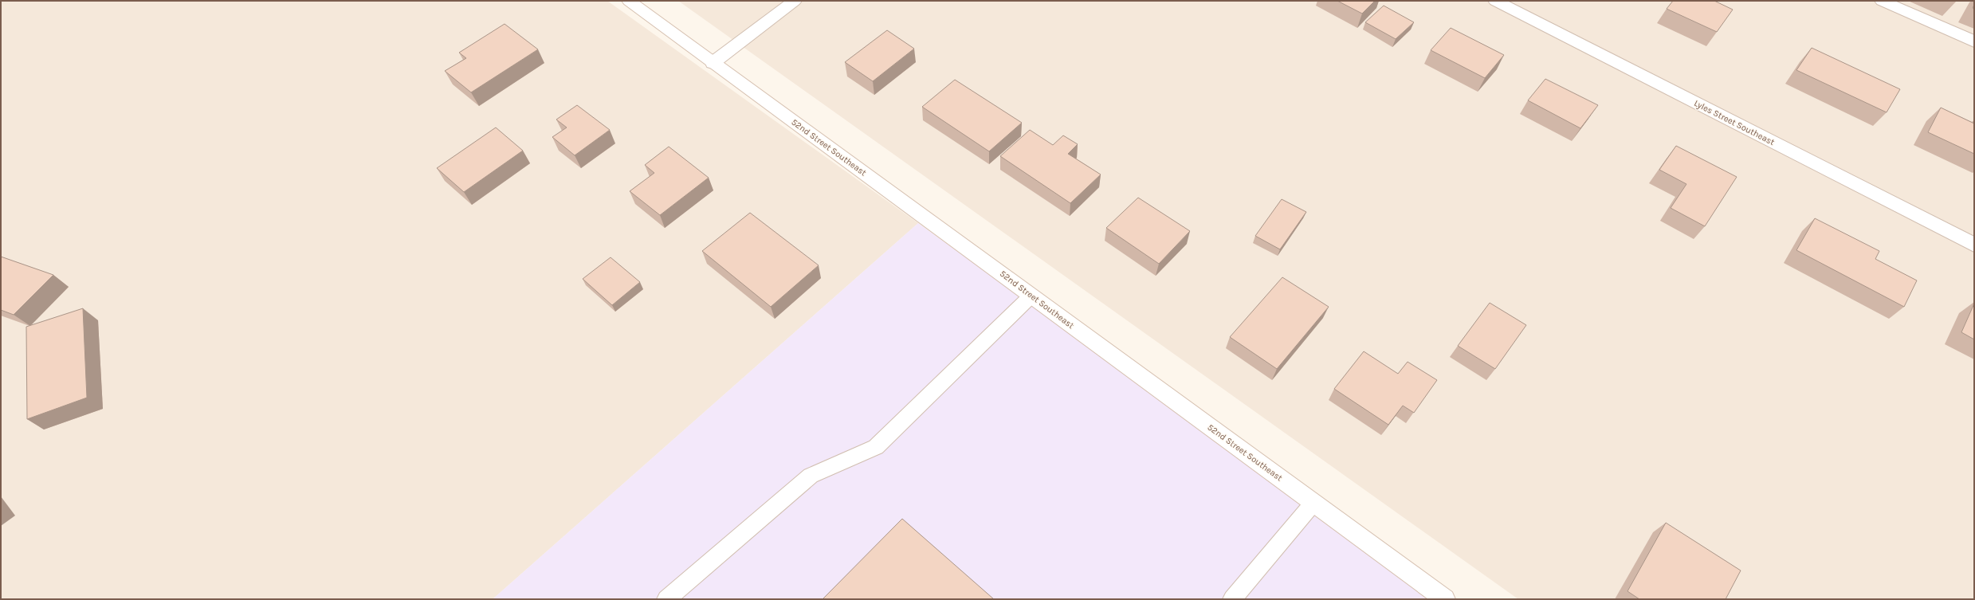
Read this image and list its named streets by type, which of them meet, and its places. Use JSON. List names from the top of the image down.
{
  "streets": {
    "main road": ["Lyles Street Southeast", "52nd Street Southeast"]
  }
}
